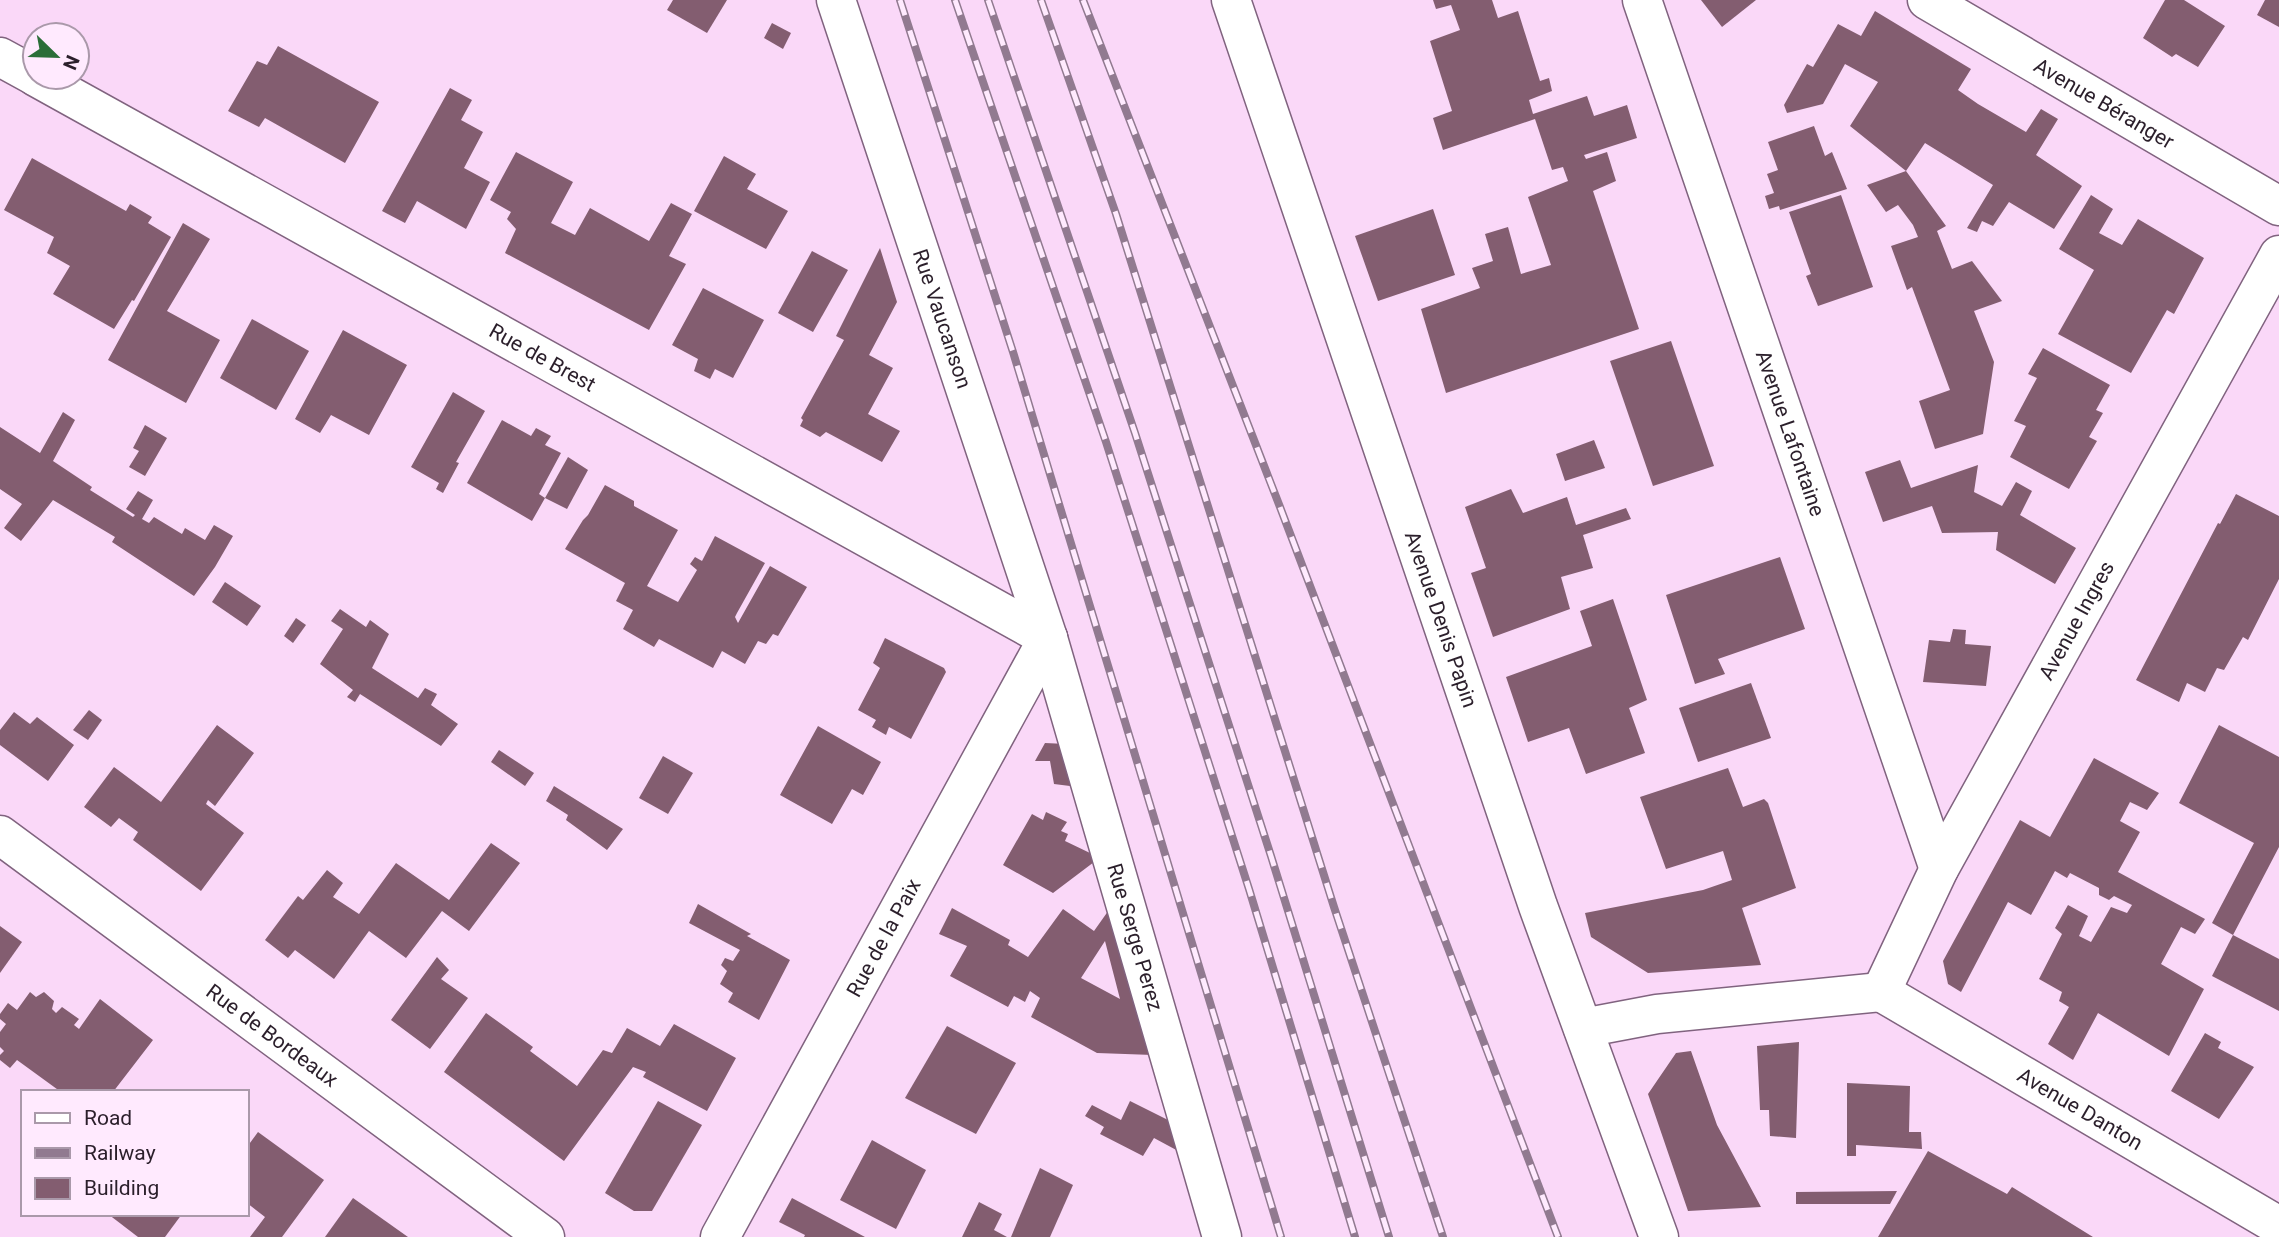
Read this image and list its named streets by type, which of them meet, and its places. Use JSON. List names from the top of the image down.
{
  "streets": {
    "street": [
      "Avenue Béranger",
      "Rue Vaucanson",
      "Rue de Brest",
      "Avenue Lafontaine",
      "Avenue Denis Papin",
      "Avenue Ingres",
      "Rue de la Paix",
      "Rue Serge Perez",
      "Rue de Bordeaux",
      "Avenue Danton"
    ]
  },
  "crossings": [
    ["Rue Vaucanson", "Rue de Brest"],
    ["Rue Vaucanson", "Rue de la Paix"],
    ["Rue Vaucanson", "Rue Serge Perez"],
    ["Rue de Brest", "Rue de la Paix"],
    ["Rue de Brest", "Rue Serge Perez"],
    ["Avenue Lafontaine", "Avenue Ingres"],
    ["Avenue Ingres", "Avenue Danton"],
    ["Rue de la Paix", "Rue Serge Perez"]
  ],
  "legend": ["Road", "Railway", "Building"],
  "north": "bottom right"
}
